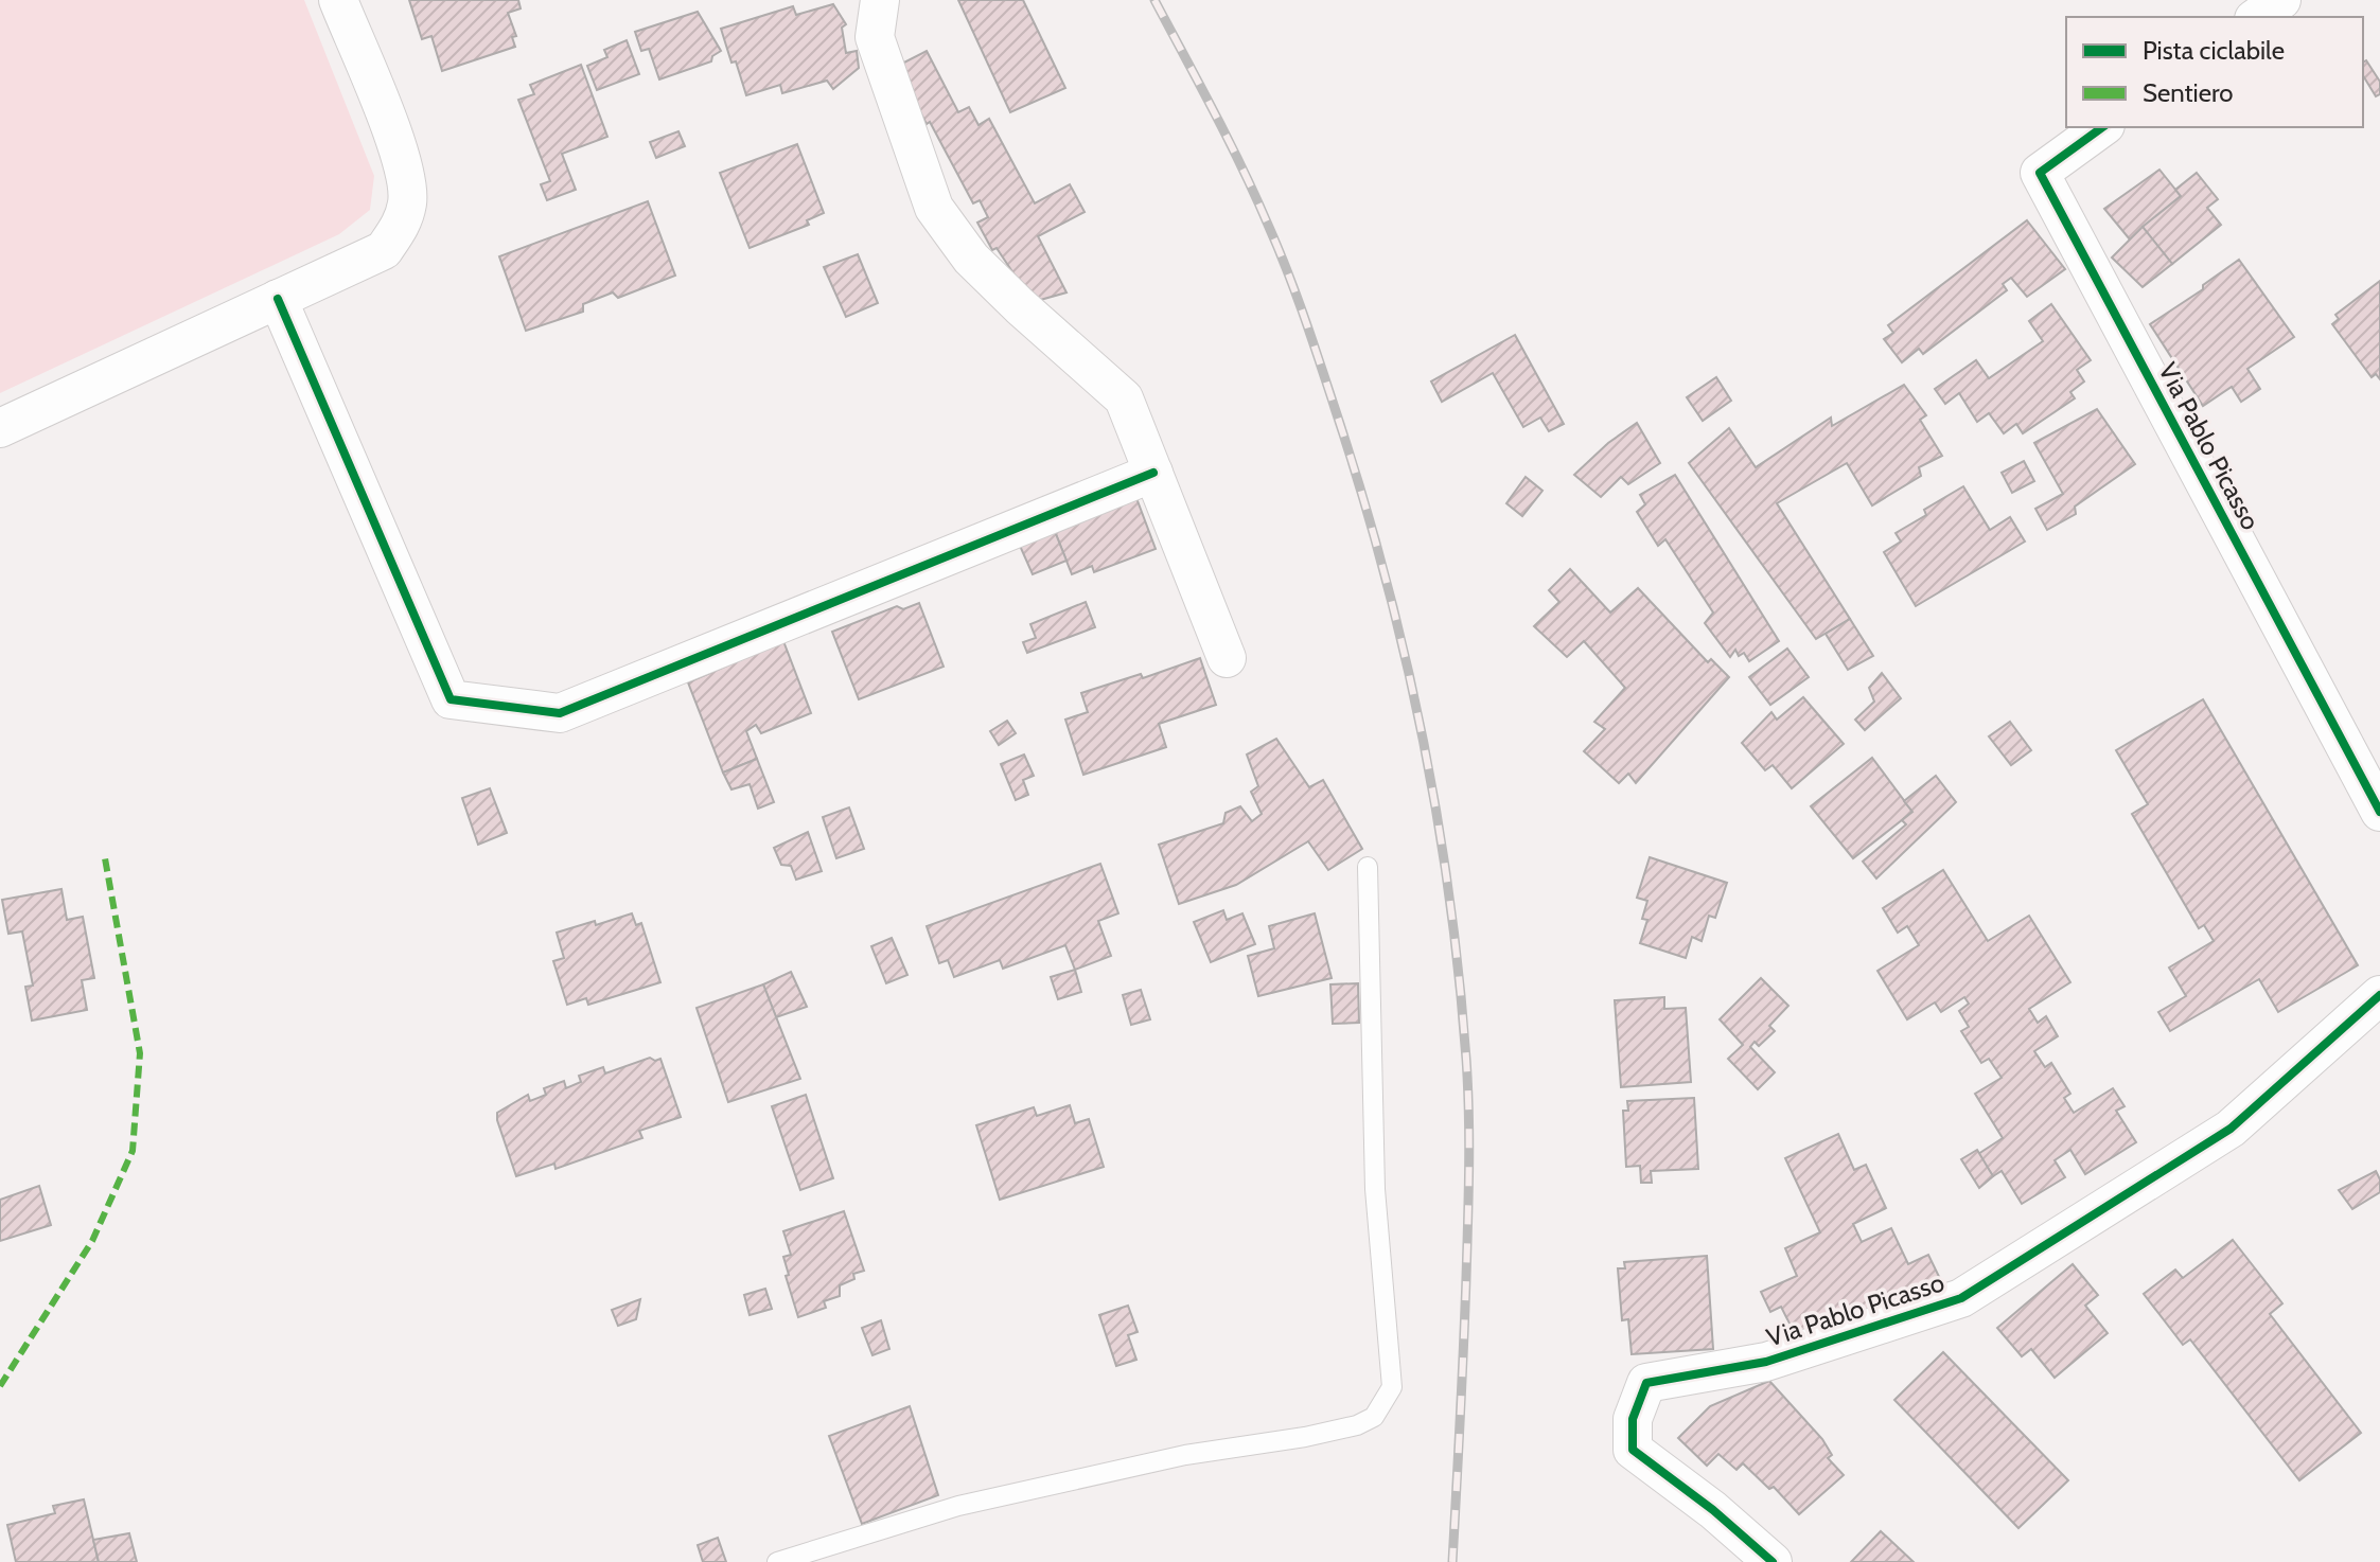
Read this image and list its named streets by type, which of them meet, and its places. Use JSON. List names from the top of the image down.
{
  "streets": {
    "street": ["Via Pablo Picasso"]
  },
  "legend": ["Pista ciclabile", "Sentiero"]
}
